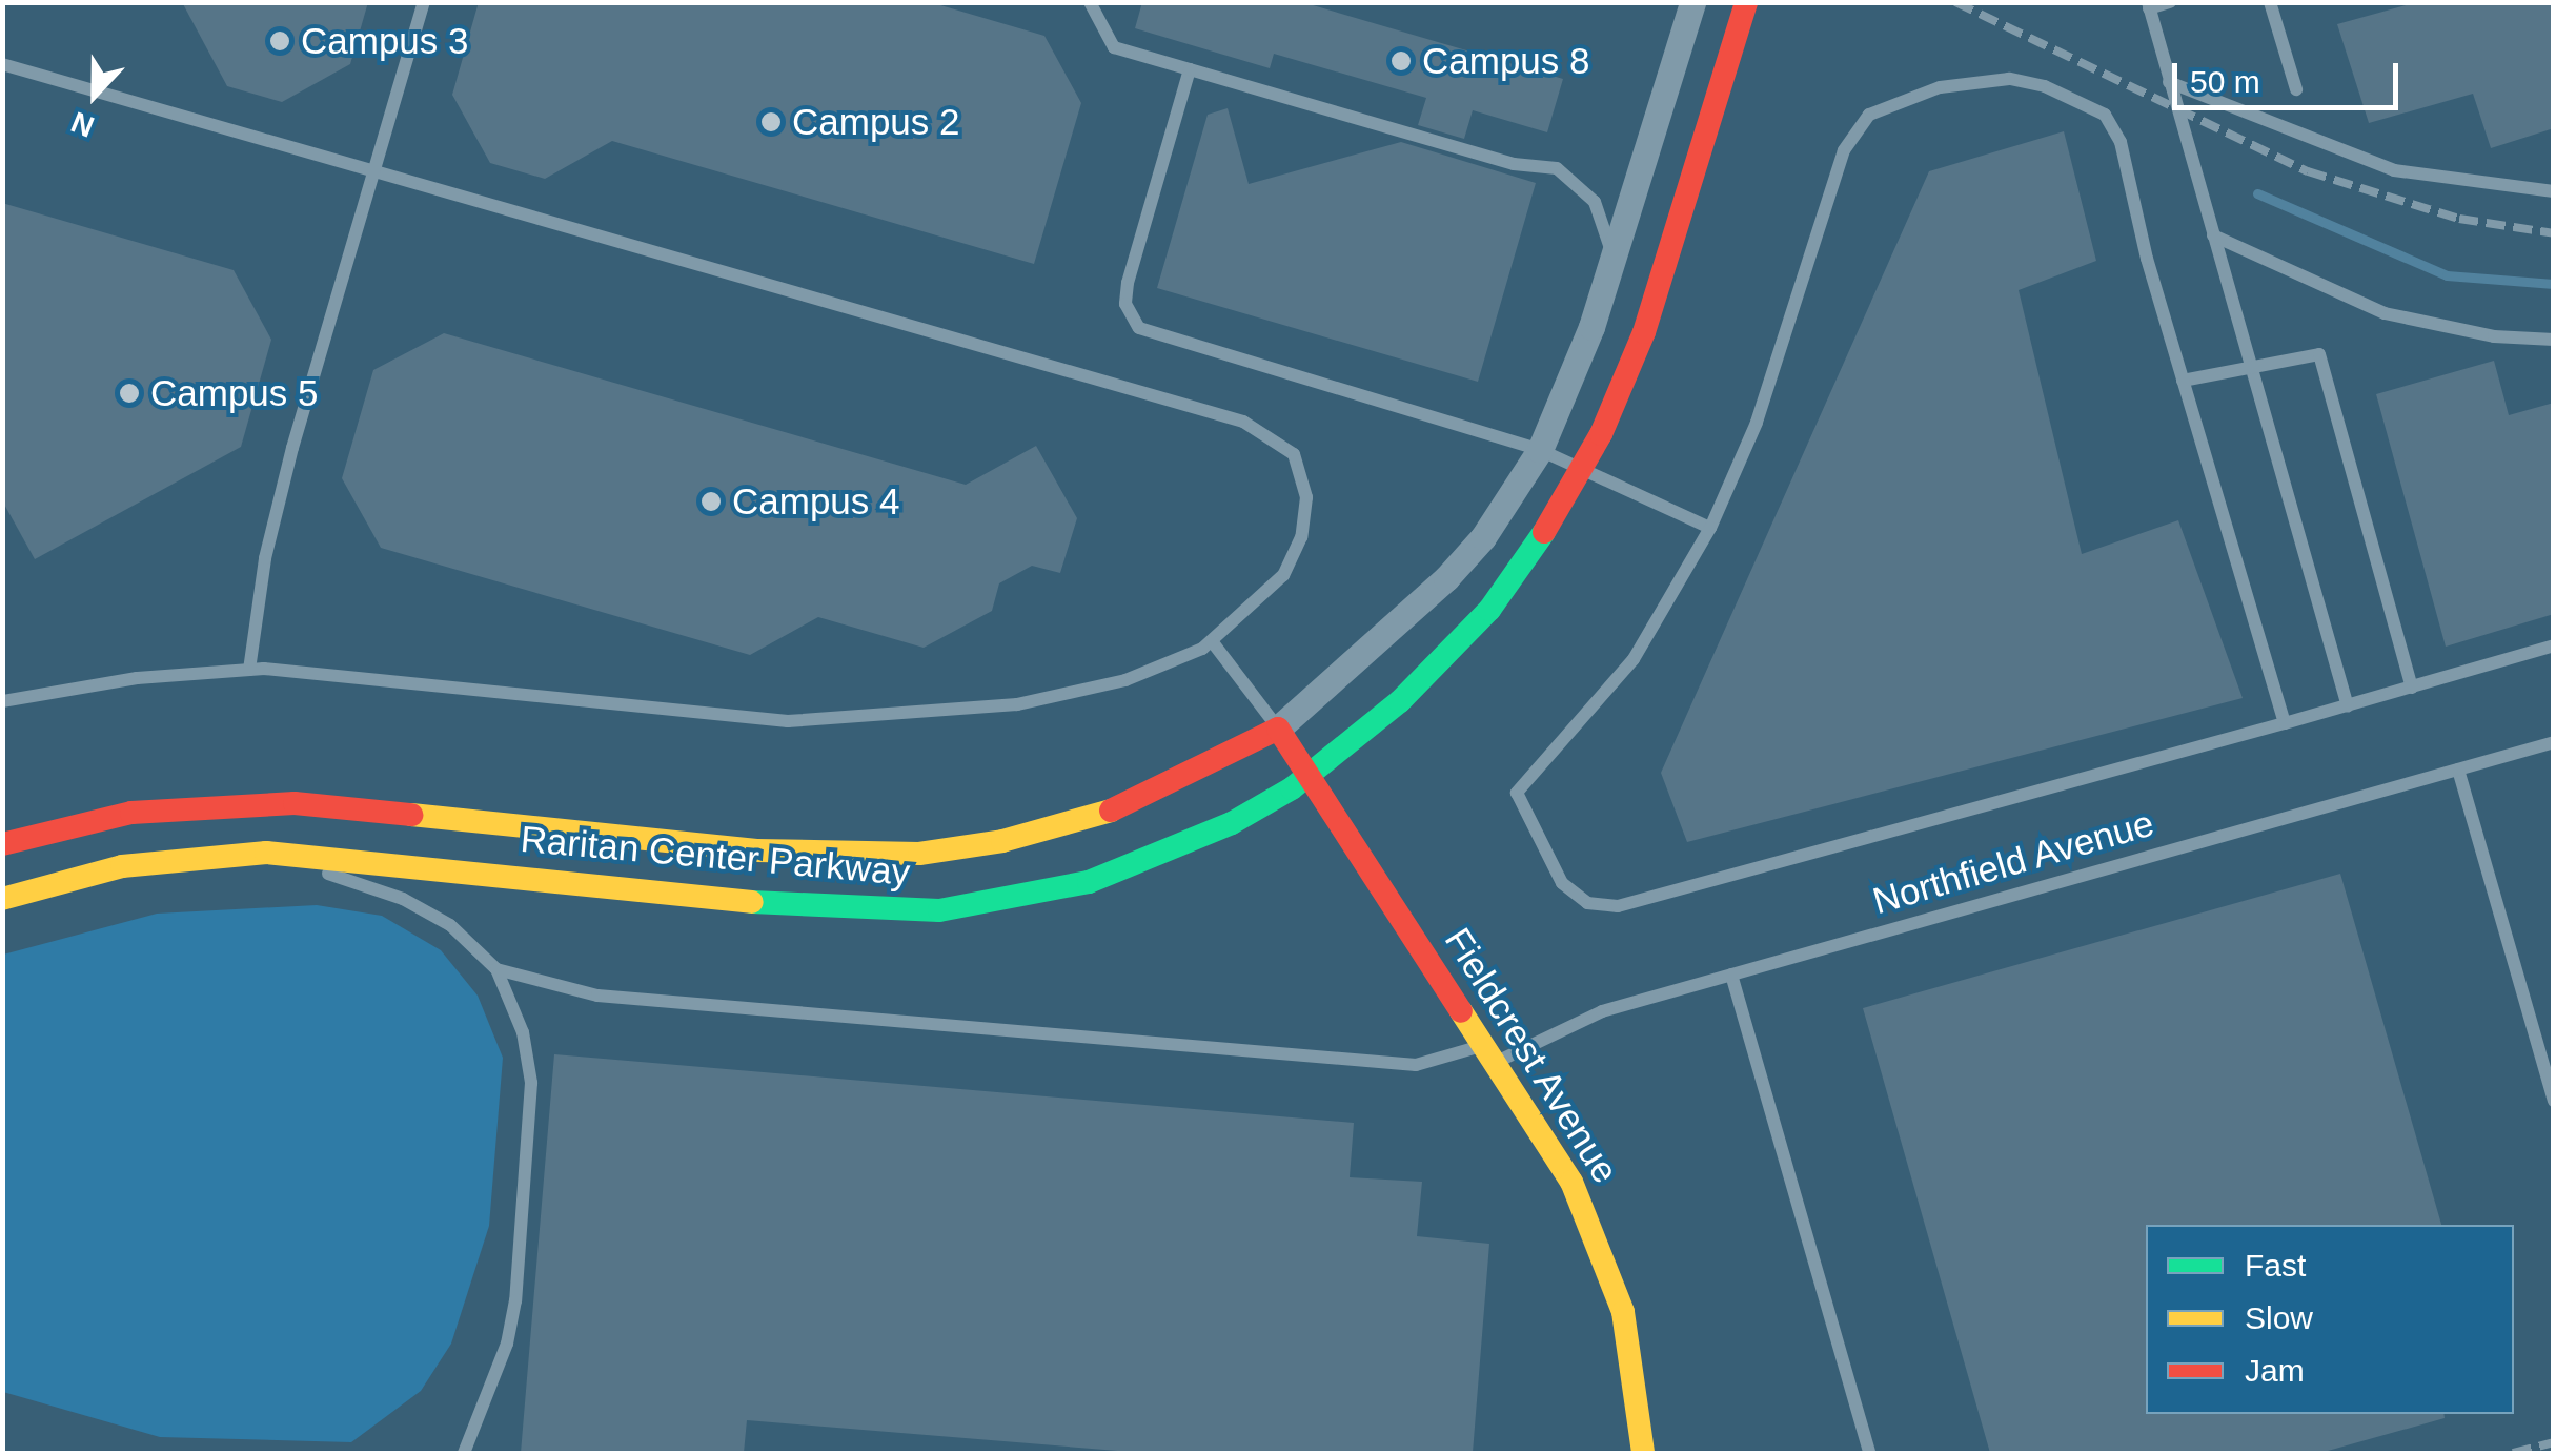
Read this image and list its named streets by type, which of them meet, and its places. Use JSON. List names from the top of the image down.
{
  "streets": {
    "street": ["Raritan Center Parkway", "Fieldcrest Avenue"],
    "lane": ["Northfield Avenue"]
  },
  "crossings": [
    ["Raritan Center Parkway", "Fieldcrest Avenue"],
    ["Northfield Avenue", "Fieldcrest Avenue"]
  ],
  "places": [
    "Campus 3",
    "Campus 8",
    "Campus 2",
    "Campus 5",
    "Campus 4"
  ],
  "legend": ["Fast", "Slow", "Jam"],
  "scale_bar": "50 m",
  "north": "bottom"
}
